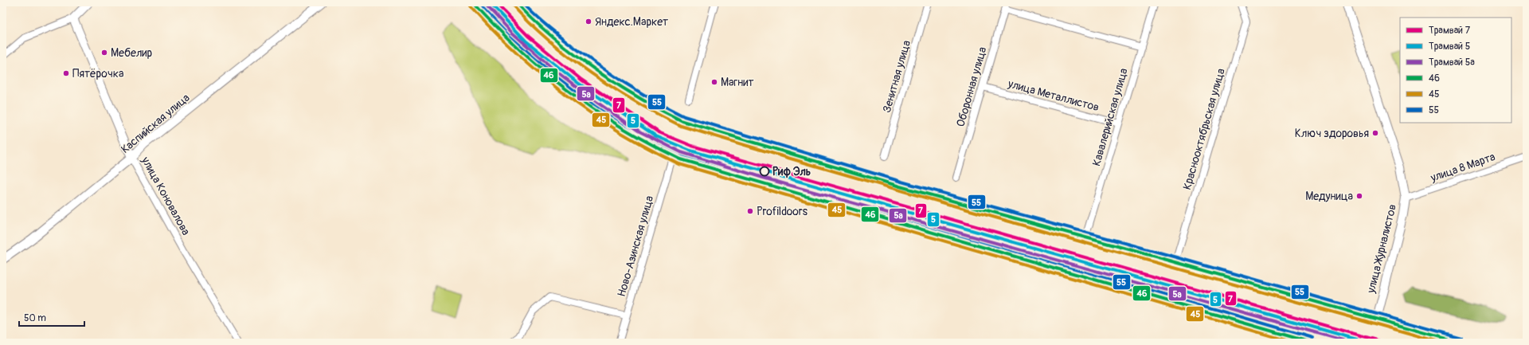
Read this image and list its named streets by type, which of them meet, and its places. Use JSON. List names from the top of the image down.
{
  "streets": {
    "street": [
      "Зенитная улица",
      "Оборонная улица",
      "улица Металлистов",
      "Кавалерийская улица",
      "Каспийская улица",
      "Краснооктябрьская улица",
      "улица 8 Марта",
      "улица Коновалова",
      "Ново-Азинская улица",
      "улица Журналистов"
    ]
  },
  "crossings": [
    ["Оборонная улица", "улица Металлистов"],
    ["улица Металлистов", "Кавалерийская улица"],
    ["Каспийская улица", "улица Коновалова"],
    ["улица 8 Марта", "улица Журналистов"]
  ],
  "places": [
    "Яндекс.Маркет",
    "Мебелир",
    "Пятёрочка",
    "Магнит",
    "Ключ здоровья",
    "Риф Эль",
    "Медуница",
    "Profildoors"
  ],
  "lines": [
    "tram line 7",
    "transit line 46",
    "transit line 55",
    "tram line 5",
    "tram line 5а",
    "transit line 45"
  ],
  "legend": [
    "Трамвай 7",
    "Трамвай 5",
    "Трамвай 5а",
    "46",
    "45",
    "55"
  ],
  "scale_bar": "50 m"
}
